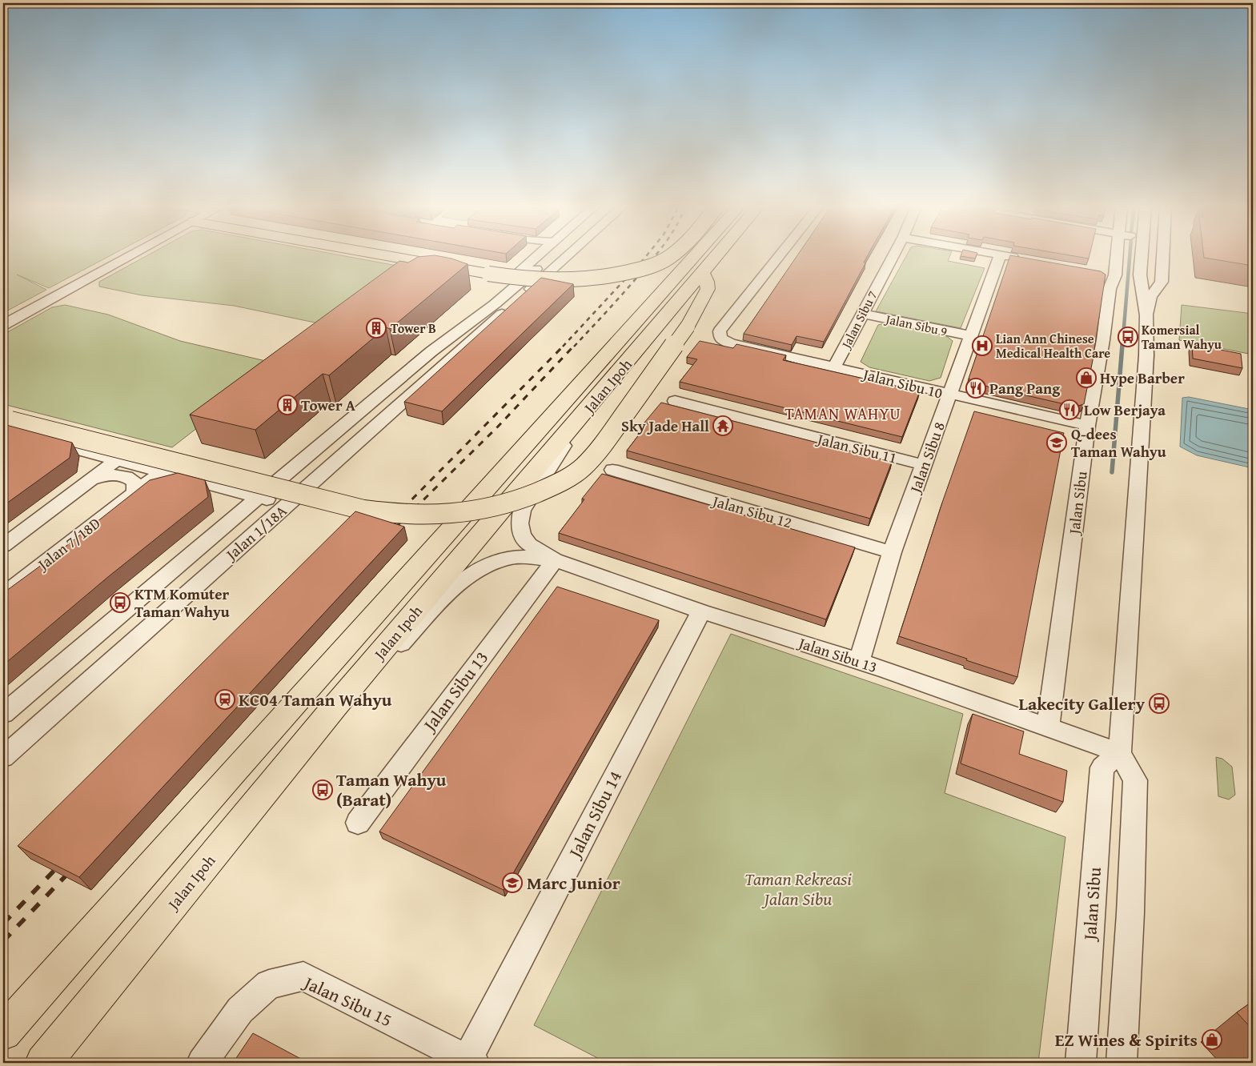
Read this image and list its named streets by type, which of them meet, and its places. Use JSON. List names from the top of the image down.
{
  "streets": {
    "highway": ["Jalan Ipoh"],
    "street": [
      "Jalan Sibu 7",
      "Jalan Sibu 9",
      "Jalan Sibu 10",
      "Jalan Sibu 11",
      "Jalan Sibu 8",
      "Jalan Sibu",
      "Jalan Sibu 12",
      "Jalan 1/18A",
      "Jalan 7/18D",
      "Jalan Sibu 13",
      "Jalan Sibu 14",
      "Jalan Sibu 15"
    ]
  },
  "crossings": [
    ["Jalan Sibu 7", "Jalan Sibu 9"],
    ["Jalan Sibu 7", "Jalan Sibu 10"],
    ["Jalan Sibu 9", "Jalan Sibu 8"],
    ["Jalan Sibu 10", "Jalan Sibu 8"],
    ["Jalan Sibu 10", "Jalan Sibu"],
    ["Jalan Ipoh", "Jalan Sibu 13"],
    ["Jalan Sibu 11", "Jalan Sibu 8"],
    ["Jalan Sibu 8", "Jalan Sibu 12"],
    ["Jalan Sibu 8", "Jalan Sibu 13"],
    ["Jalan Sibu", "Jalan Sibu 13"],
    ["Jalan Sibu 13", "Jalan Sibu 14"],
    ["Jalan Sibu 14", "Jalan Sibu 15"]
  ],
  "districts": ["TAMAN WAHYU"],
  "parks": ["Taman Rekreasi Jalan Sibu"],
  "places": {
    "building": ["Tower B", "Tower A"],
    "bus stop": [
      "Komersial Taman Wahyu",
      "KTM Komuter Taman Wahyu",
      "Lakecity Gallery",
      "Taman Wahyu (Barat)"
    ],
    "hospital": ["Lian Ann Chinese Medical Health Care"],
    "shop": ["Hype Barber", "EZ Wines & Spirits"],
    "restaurant": ["Pang Pang", "Low Berjaya"],
    "temple": ["Sky Jade Hall"],
    "school or university": ["Q-dees Taman Wahyu", "Marc Junior"],
    "station": ["KC04 Taman Wahyu"]
  }
}
